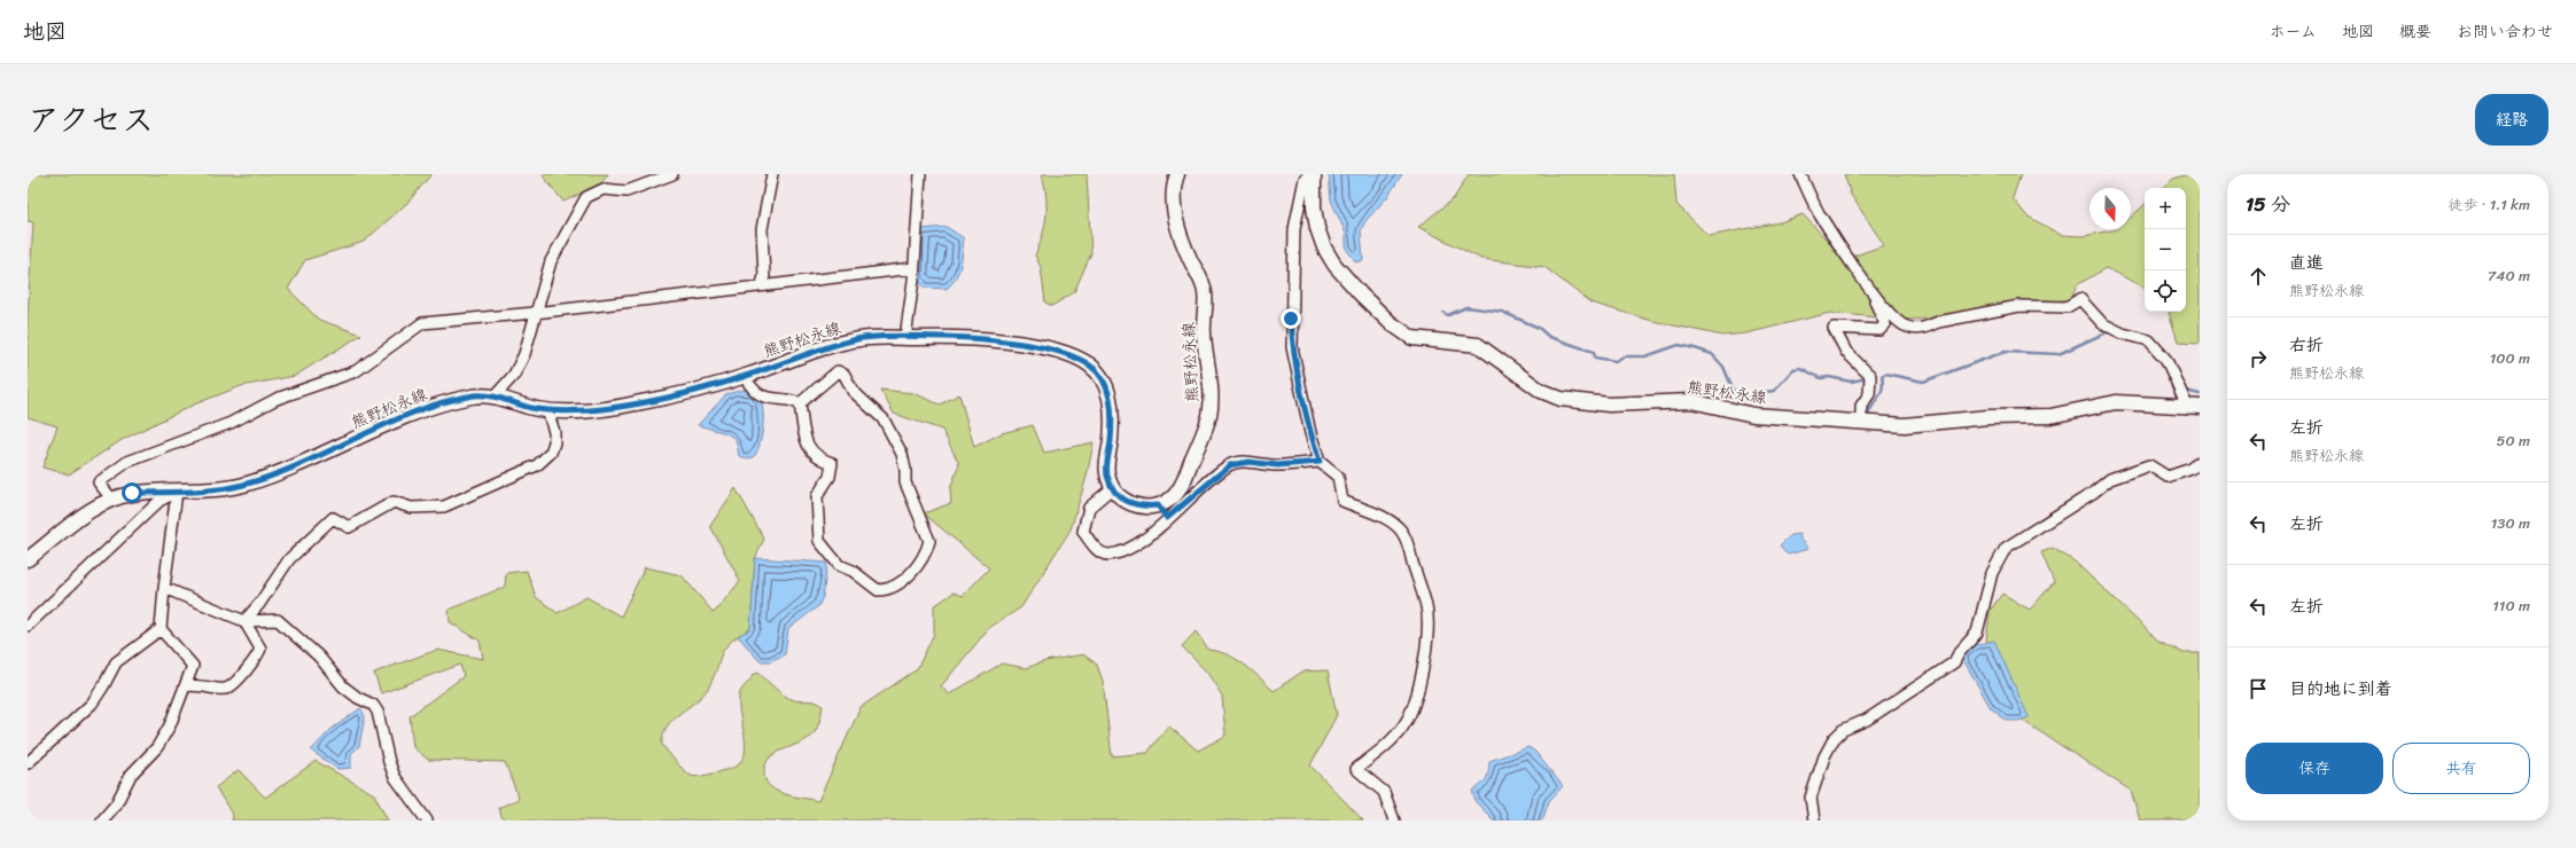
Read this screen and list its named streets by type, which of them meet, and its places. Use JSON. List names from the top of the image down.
{
  "streets": {
    "main road": ["熊野松永線"]
  },
  "north": "bottom",
  "page": {
    "header": "地図",
    "nav": [
      "ホーム",
      "地図",
      "概要",
      "お問い合わせ"
    ],
    "title": "アクセス",
    "buttons": [
      "経路",
      ["保存", "共有"]
    ],
    "heading": ["15 分", "徒歩 · 1.1 km"],
    "map_buttons": ["+", "−"],
    "list": [
      ["直進", "熊野松永線", "740 m"],
      ["右折", "熊野松永線", "100 m"],
      ["左折", "熊野松永線", "50 m"],
      ["左折", "130 m"],
      ["左折", "110 m"],
      "目的地に到着"
    ]
  }
}
